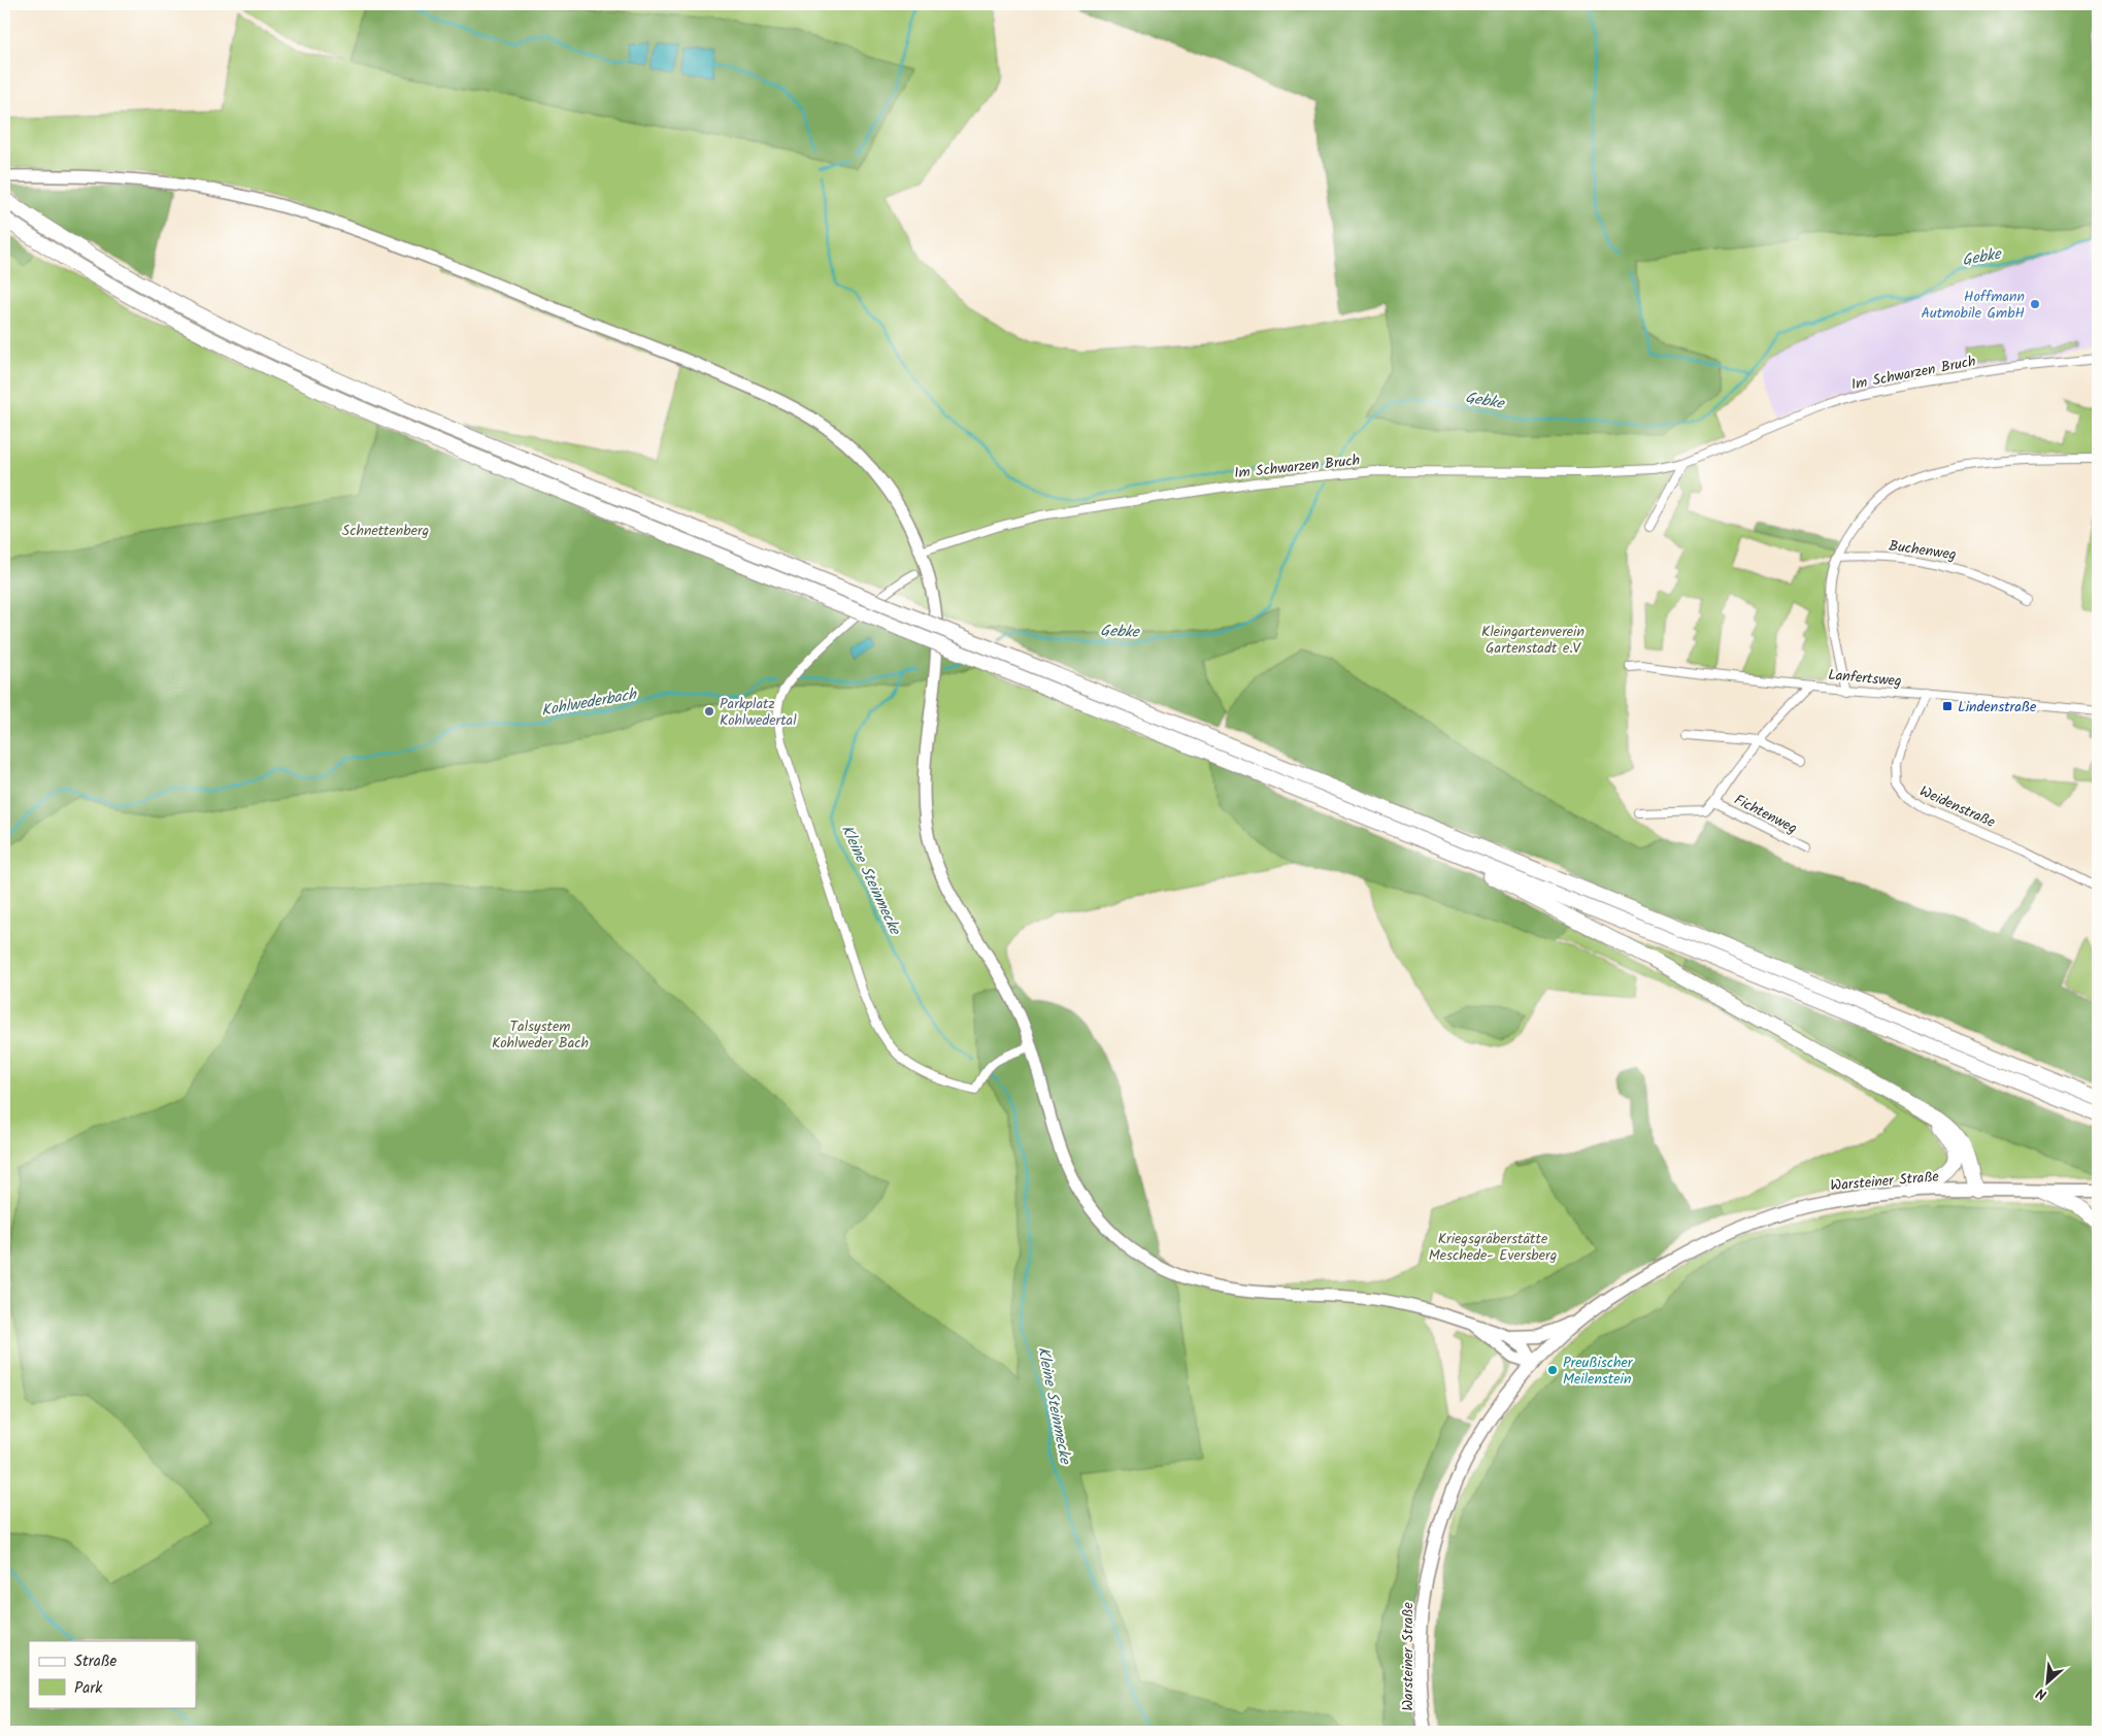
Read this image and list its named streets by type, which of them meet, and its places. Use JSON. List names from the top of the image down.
{
  "streets": {
    "main road": ["Warsteiner Straße"],
    "street": [
      "Im Schwarzen Bruch",
      "Buchenweg",
      "Lanfertsweg",
      "Weidenstraße",
      "Fichtenweg"
    ]
  },
  "crossings": [
    ["Lanfertsweg", "Weidenstraße"],
    ["Lanfertsweg", "Fichtenweg"]
  ],
  "water": ["Gebke", "Kohlwederbach", "Kleine Steinmecke"],
  "parks": [
    "Schnettenberg",
    "Kleingartenverein Gartenstadt e.V",
    "Talsystem Kohlweder Bach",
    "Kriegsgräberstätte Meschede- Eversberg"
  ],
  "places": {
    "other": ["Hoffmann Autmobile GmbH", "Parkplatz Kohlwedertal", "Preußischer Meilenstein"],
    "transit": ["Lindenstraße"]
  },
  "legend": ["Straße", "Park"],
  "north": "bottom left"
}
